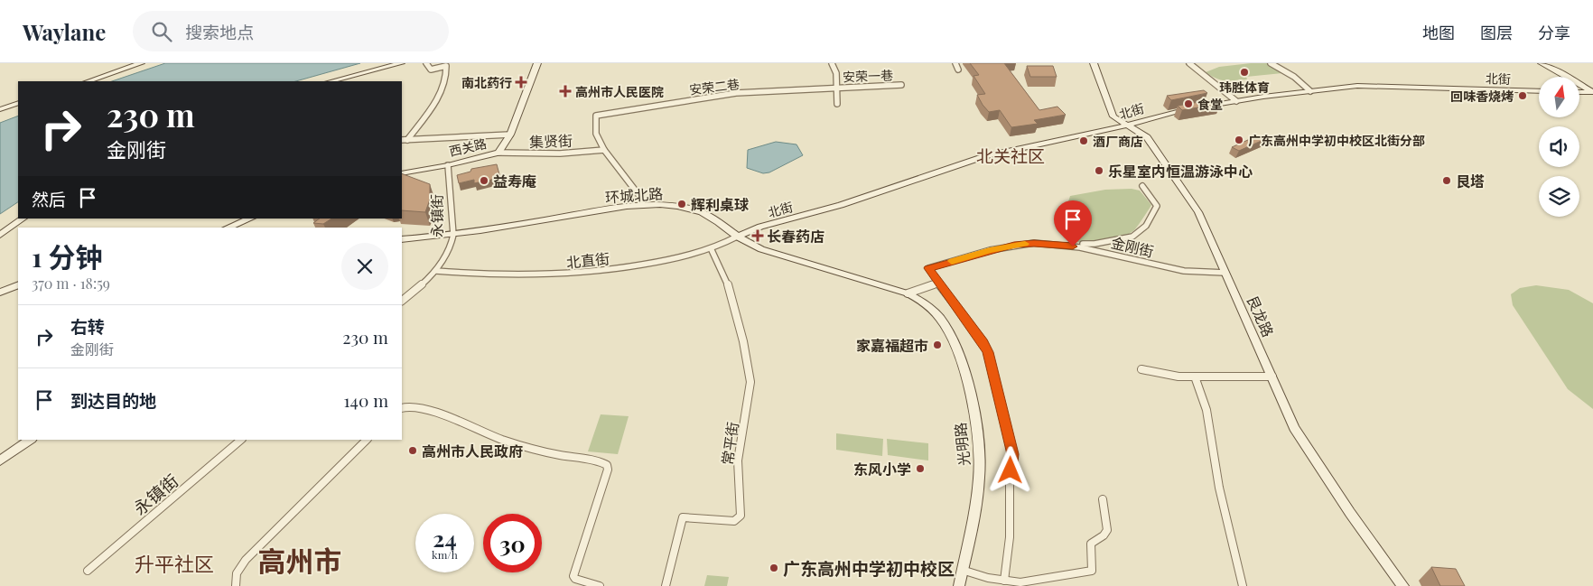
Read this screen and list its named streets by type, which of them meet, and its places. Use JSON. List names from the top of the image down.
{
  "streets": {
    "street": [
      "安荣一巷",
      "北街",
      "安荣二巷",
      "集贤街",
      "西关路",
      "环城北路",
      "永镇街",
      "金刚街",
      "北直街",
      "艮龙路",
      "常平街",
      "光明路"
    ]
  },
  "crossings": [
    ["安荣一巷", "安荣二巷"],
    ["北街", "环城北路"],
    ["北街", "北直街"],
    ["北街", "艮龙路"],
    ["安荣二巷", "集贤街"],
    ["集贤街", "西关路"],
    ["西关路", "永镇街"],
    ["环城北路", "永镇街"],
    ["环城北路", "北直街"],
    ["环城北路", "光明路"],
    ["永镇街", "北直街"],
    ["金刚街", "艮龙路"],
    ["北直街", "常平街"]
  ],
  "districts": ["北关社区", "高州市", "升平社区"],
  "places": {
    "other": [
      "玮胜体育",
      "回味香烧烤",
      "食堂",
      "广东高州中学初中校区北街分部",
      "酒厂商店",
      "乐星室内恒温游泳中心",
      "益寿庵",
      "艮塔",
      "辉利桌球",
      "家嘉福超市",
      "高州市人民政府",
      "东风小学",
      "广东高州中学初中校区"
    ],
    "health": ["南北药行", "高州市人民医院", "长春药店"]
  },
  "north": "top",
  "page": {
    "header": "Waylane",
    "search": "搜索地点",
    "nav": ["地图", "图层", "分享"],
    "turn": ["230 m", "金刚街"],
    "then": "然后",
    "heading": ["1 分钟", "370 m · 18:59"],
    "list": [
      {
        "name": "右转",
        "note": "金刚街",
        "value": "230 m"
      },
      {
        "name": "到达目的地",
        "value": "140 m"
      }
    ],
    "speed": "24 km/h",
    "limit": "30"
  }
}
